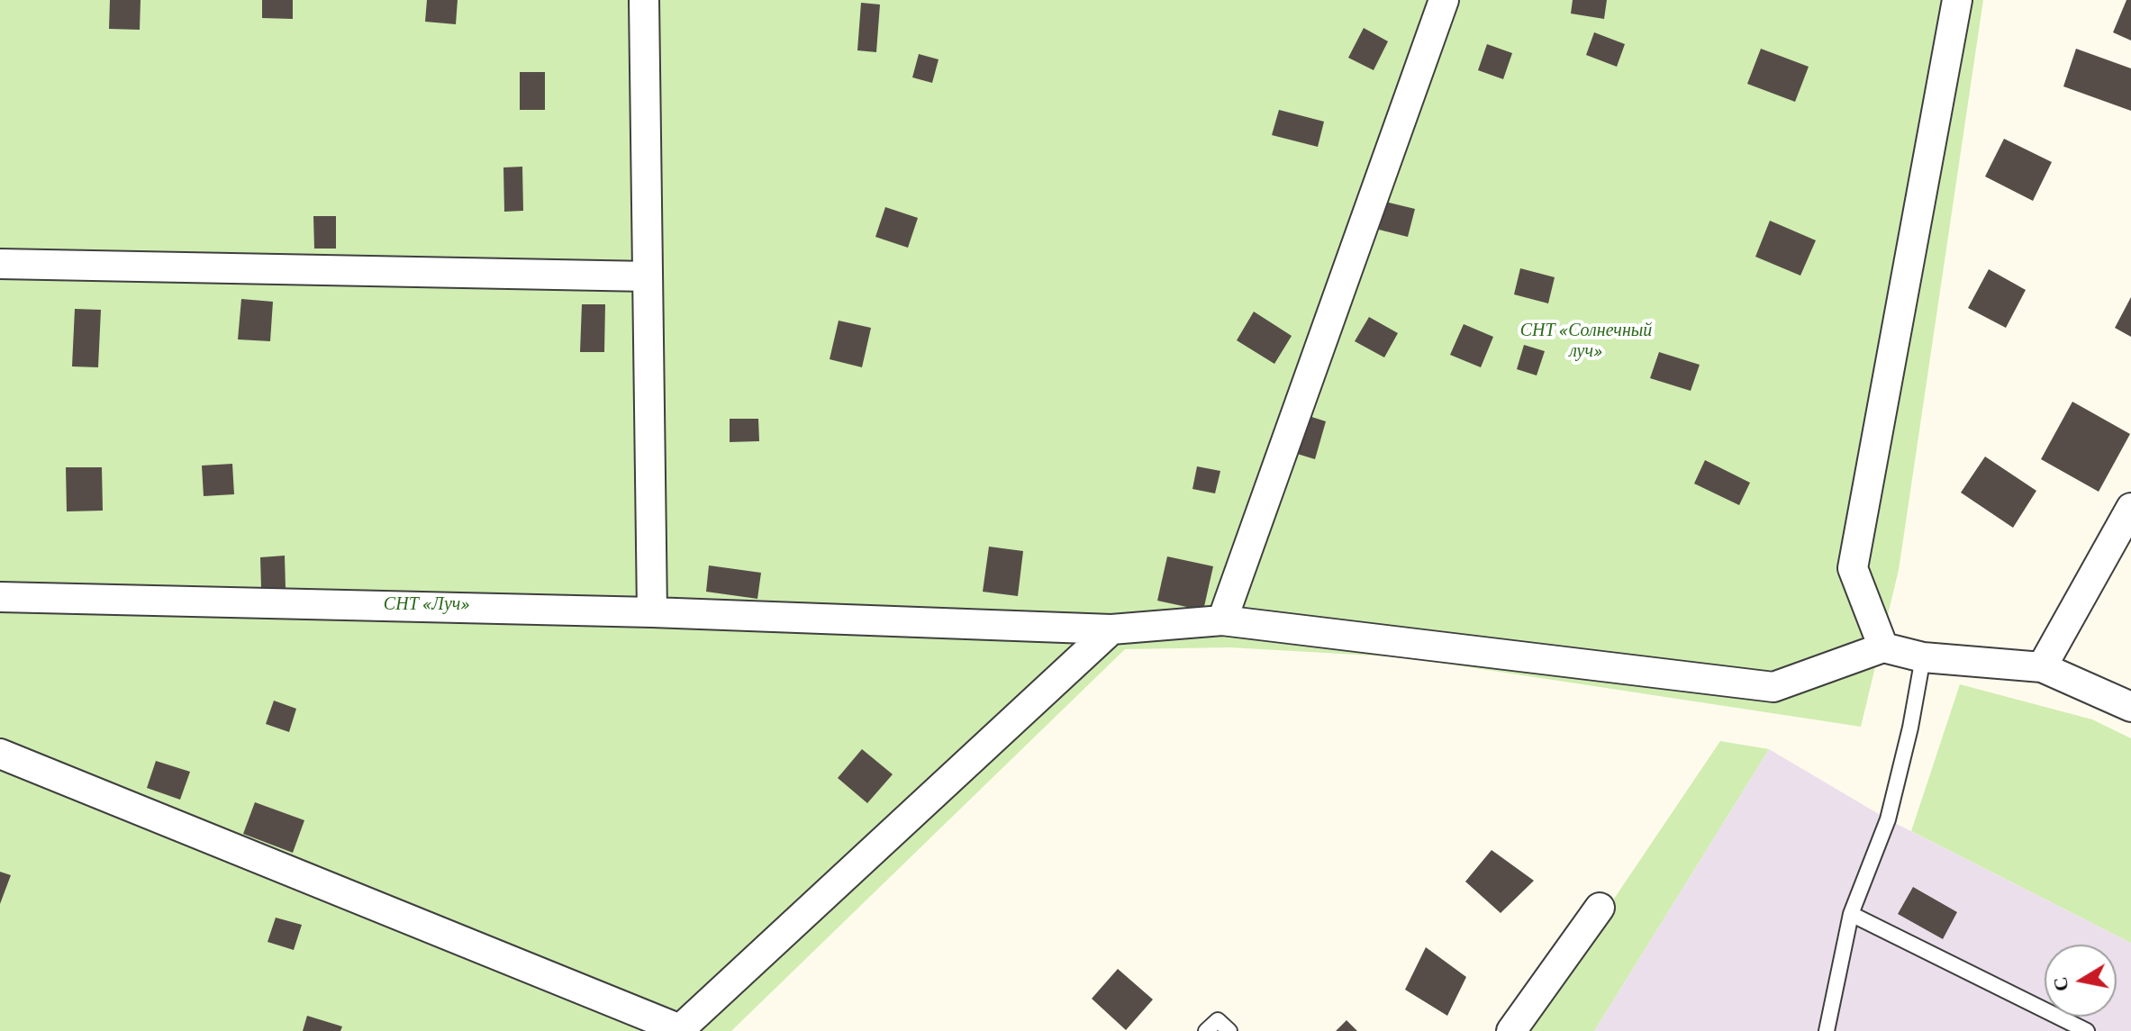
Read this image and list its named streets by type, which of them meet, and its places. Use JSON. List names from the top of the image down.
{
  "parks": ["СНТ «Солнечный луч»", "СНТ «Луч»"],
  "north": "left"
}
